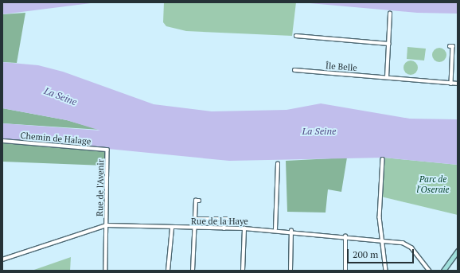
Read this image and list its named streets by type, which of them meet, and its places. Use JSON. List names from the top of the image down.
{
  "streets": {
    "street": [
      "Île Belle",
      "Chemin de Halage",
      "Rue de l'Avenir",
      "Rue de la Haye"
    ]
  },
  "crossings": [
    ["Chemin de Halage", "Rue de l'Avenir"],
    ["Rue de l'Avenir", "Rue de la Haye"]
  ],
  "water": ["La Seine"],
  "parks": ["Parc de l'Oseraie"],
  "scale_bar": "200 m"
}
